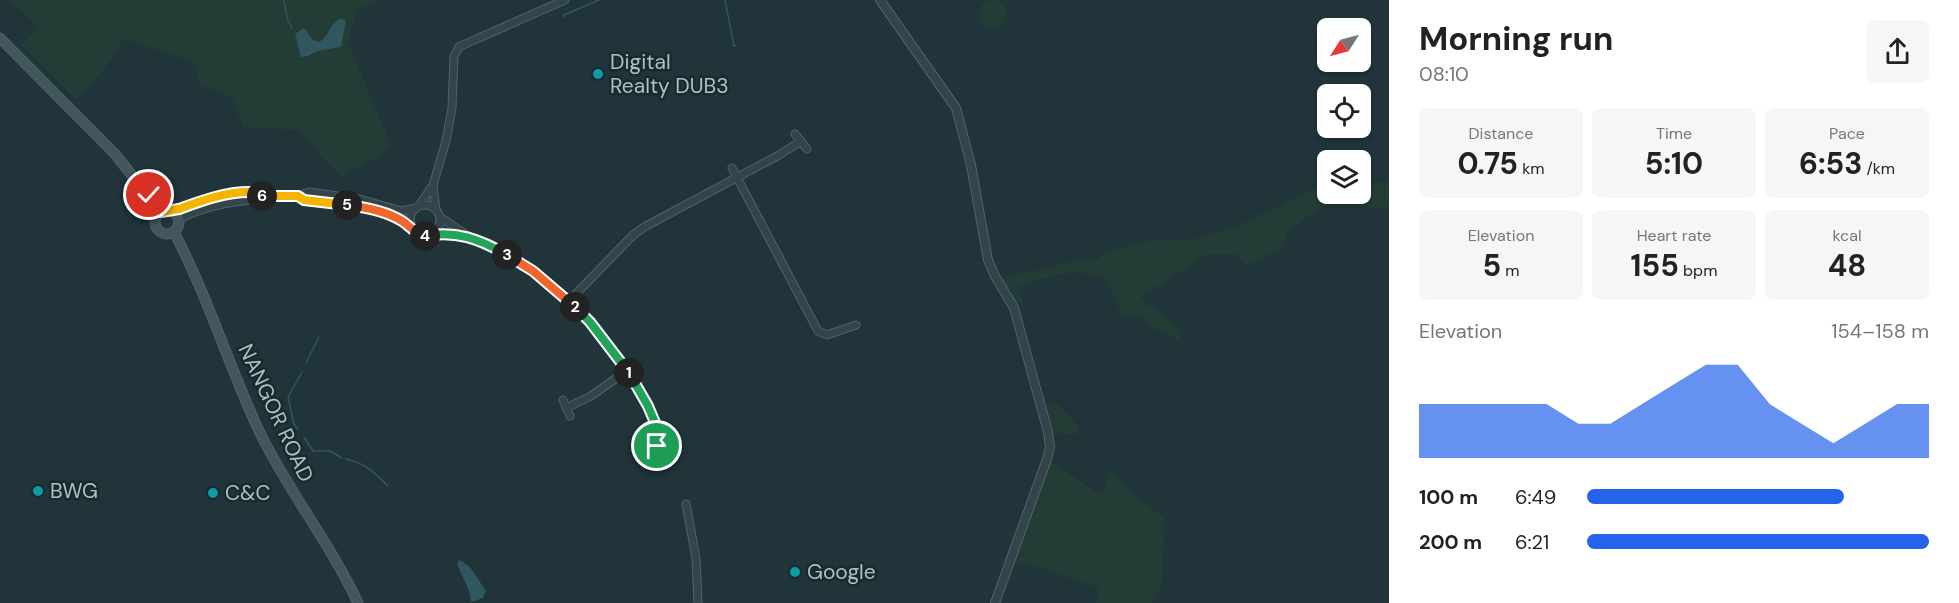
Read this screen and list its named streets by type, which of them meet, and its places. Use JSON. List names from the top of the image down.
{
  "streets": {
    "main road": ["NANGOR ROAD"]
  },
  "places": [
    "Digital Realty DUB3",
    "BWG",
    "C&C",
    "Google"
  ],
  "north": "bottom left",
  "page": {
    "heading": ["Morning run", "08:10"],
    "stats": [
      ["Distance", "0.75 km"],
      ["Time", "5:10"],
      ["Pace", "6:53 /km"],
      ["Elevation", "5 m"],
      ["Heart rate", "155 bpm"],
      ["kcal", "48"]
    ],
    "pins": [
      "6",
      "5",
      "4",
      "3",
      "2",
      "1"
    ],
    "chart": ["Elevation", "154–158 m"],
    "list": [
      {
        "name": "100 m",
        "note": "6:49"
      },
      {
        "name": "200 m",
        "note": "6:21"
      }
    ]
  }
}
